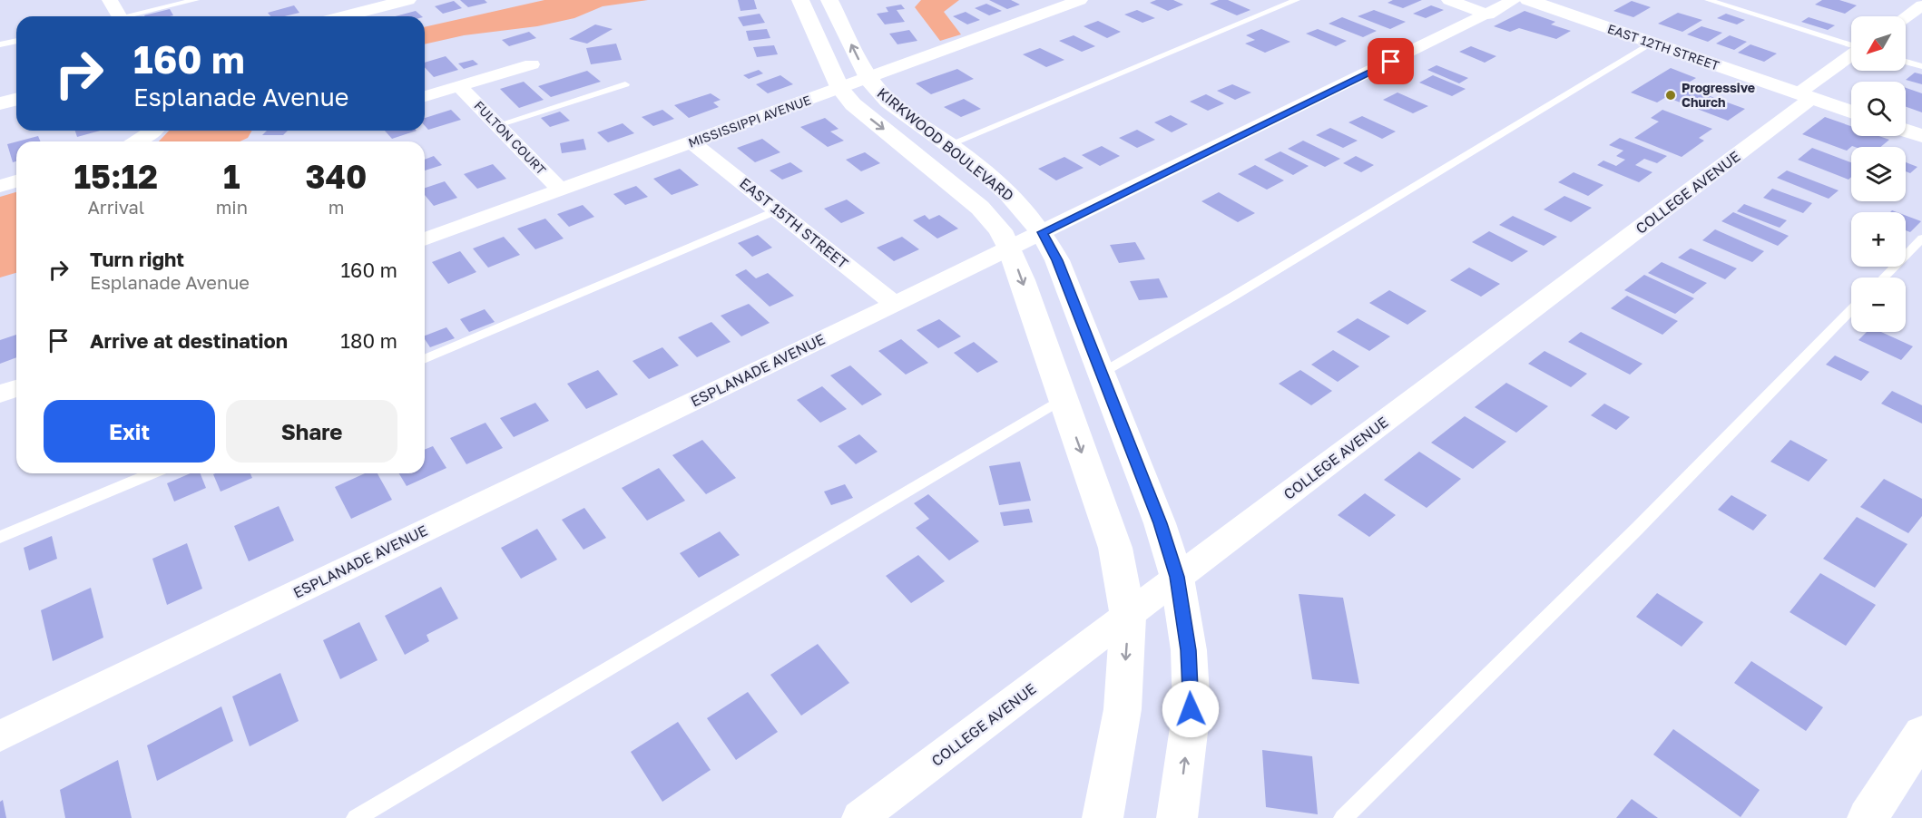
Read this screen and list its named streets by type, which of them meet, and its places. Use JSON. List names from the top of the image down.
{
  "streets": {
    "street": [
      "EAST 12TH STREET",
      "MISSISSIPPI AVENUE",
      "FULTON COURT",
      "KIRKWOOD BOULEVARD",
      "COLLEGE AVENUE",
      "EAST 15TH STREET",
      "ESPLANADE AVENUE"
    ]
  },
  "crossings": [
    ["EAST 12TH STREET", "COLLEGE AVENUE"],
    ["MISSISSIPPI AVENUE", "FULTON COURT"],
    ["MISSISSIPPI AVENUE", "KIRKWOOD BOULEVARD"],
    ["MISSISSIPPI AVENUE", "EAST 15TH STREET"],
    ["KIRKWOOD BOULEVARD", "COLLEGE AVENUE"],
    ["KIRKWOOD BOULEVARD", "ESPLANADE AVENUE"],
    ["EAST 15TH STREET", "ESPLANADE AVENUE"]
  ],
  "places": ["Progressive Church"],
  "north": "bottom left",
  "page": {
    "map_buttons": ["+", "−"],
    "turn": ["160 m", "Esplanade Avenue"],
    "eta": [
      "15:12",
      "Arrival",
      "1",
      "min",
      "340",
      "m"
    ],
    "list": [
      {
        "name": "Turn right",
        "note": "Esplanade Avenue",
        "value": "160 m"
      },
      {
        "name": "Arrive at destination",
        "value": "180 m"
      }
    ],
    "buttons": ["Exit", "Share"]
  }
}
